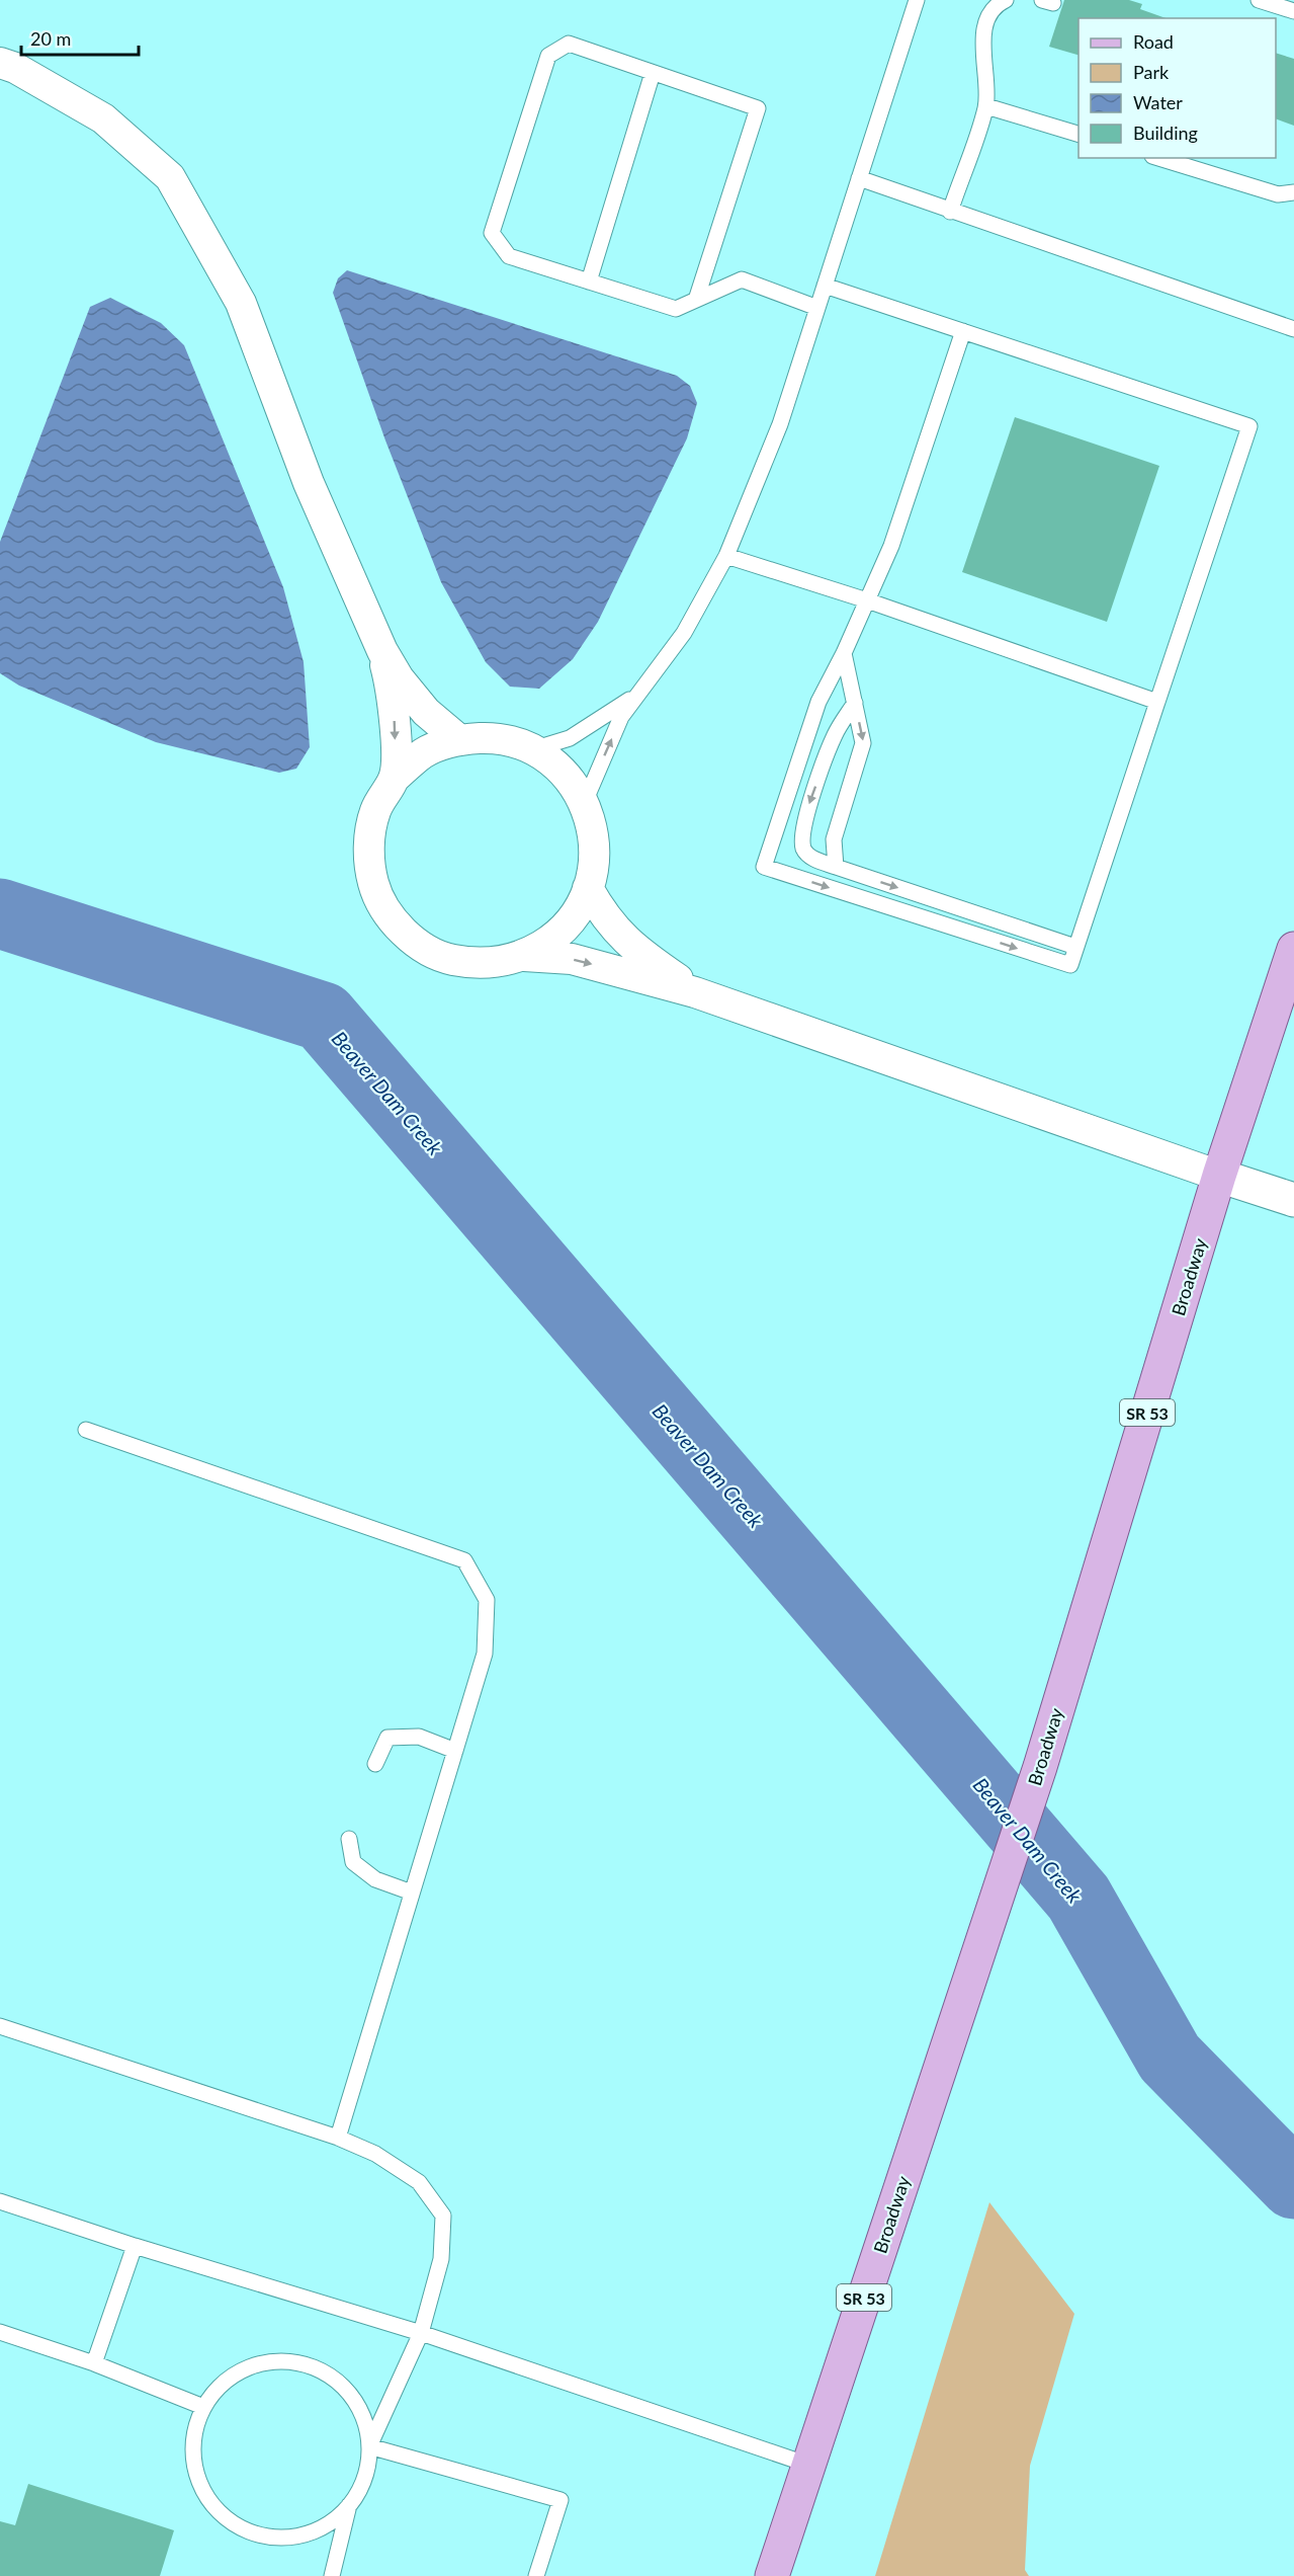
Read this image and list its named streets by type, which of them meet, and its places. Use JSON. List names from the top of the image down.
{
  "streets": {
    "main road": ["Broadway", "SR 53"]
  },
  "water": ["Beaver Dam Creek"],
  "legend": [
    "Road",
    "Park",
    "Water",
    "Building"
  ],
  "scale_bar": "20 m"
}
